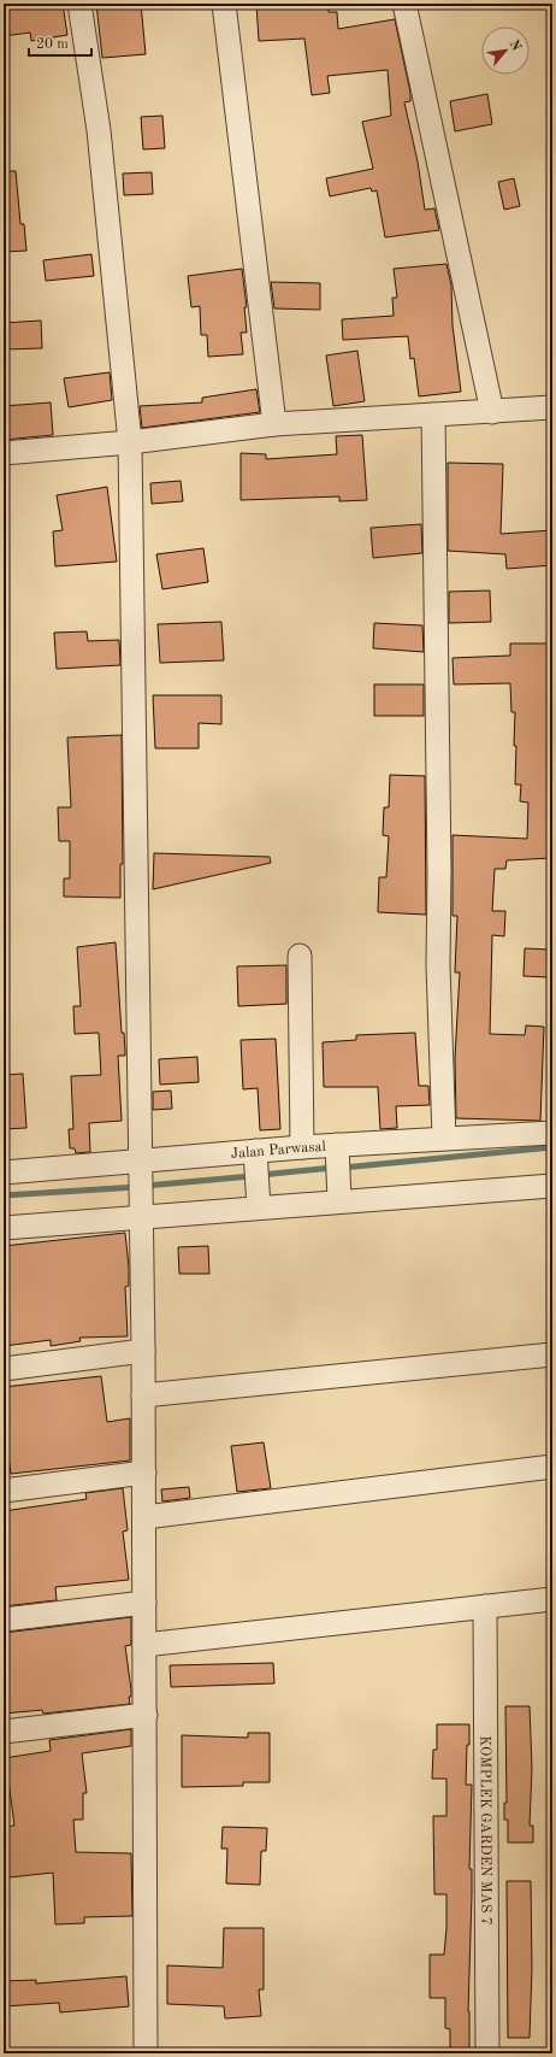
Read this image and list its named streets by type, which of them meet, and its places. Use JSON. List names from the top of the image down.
{
  "streets": {
    "street": ["Jalan Parwasal", "KOMPLEK GARDEN MAS 7"]
  },
  "scale_bar": "20 m",
  "north": "top right"
}
